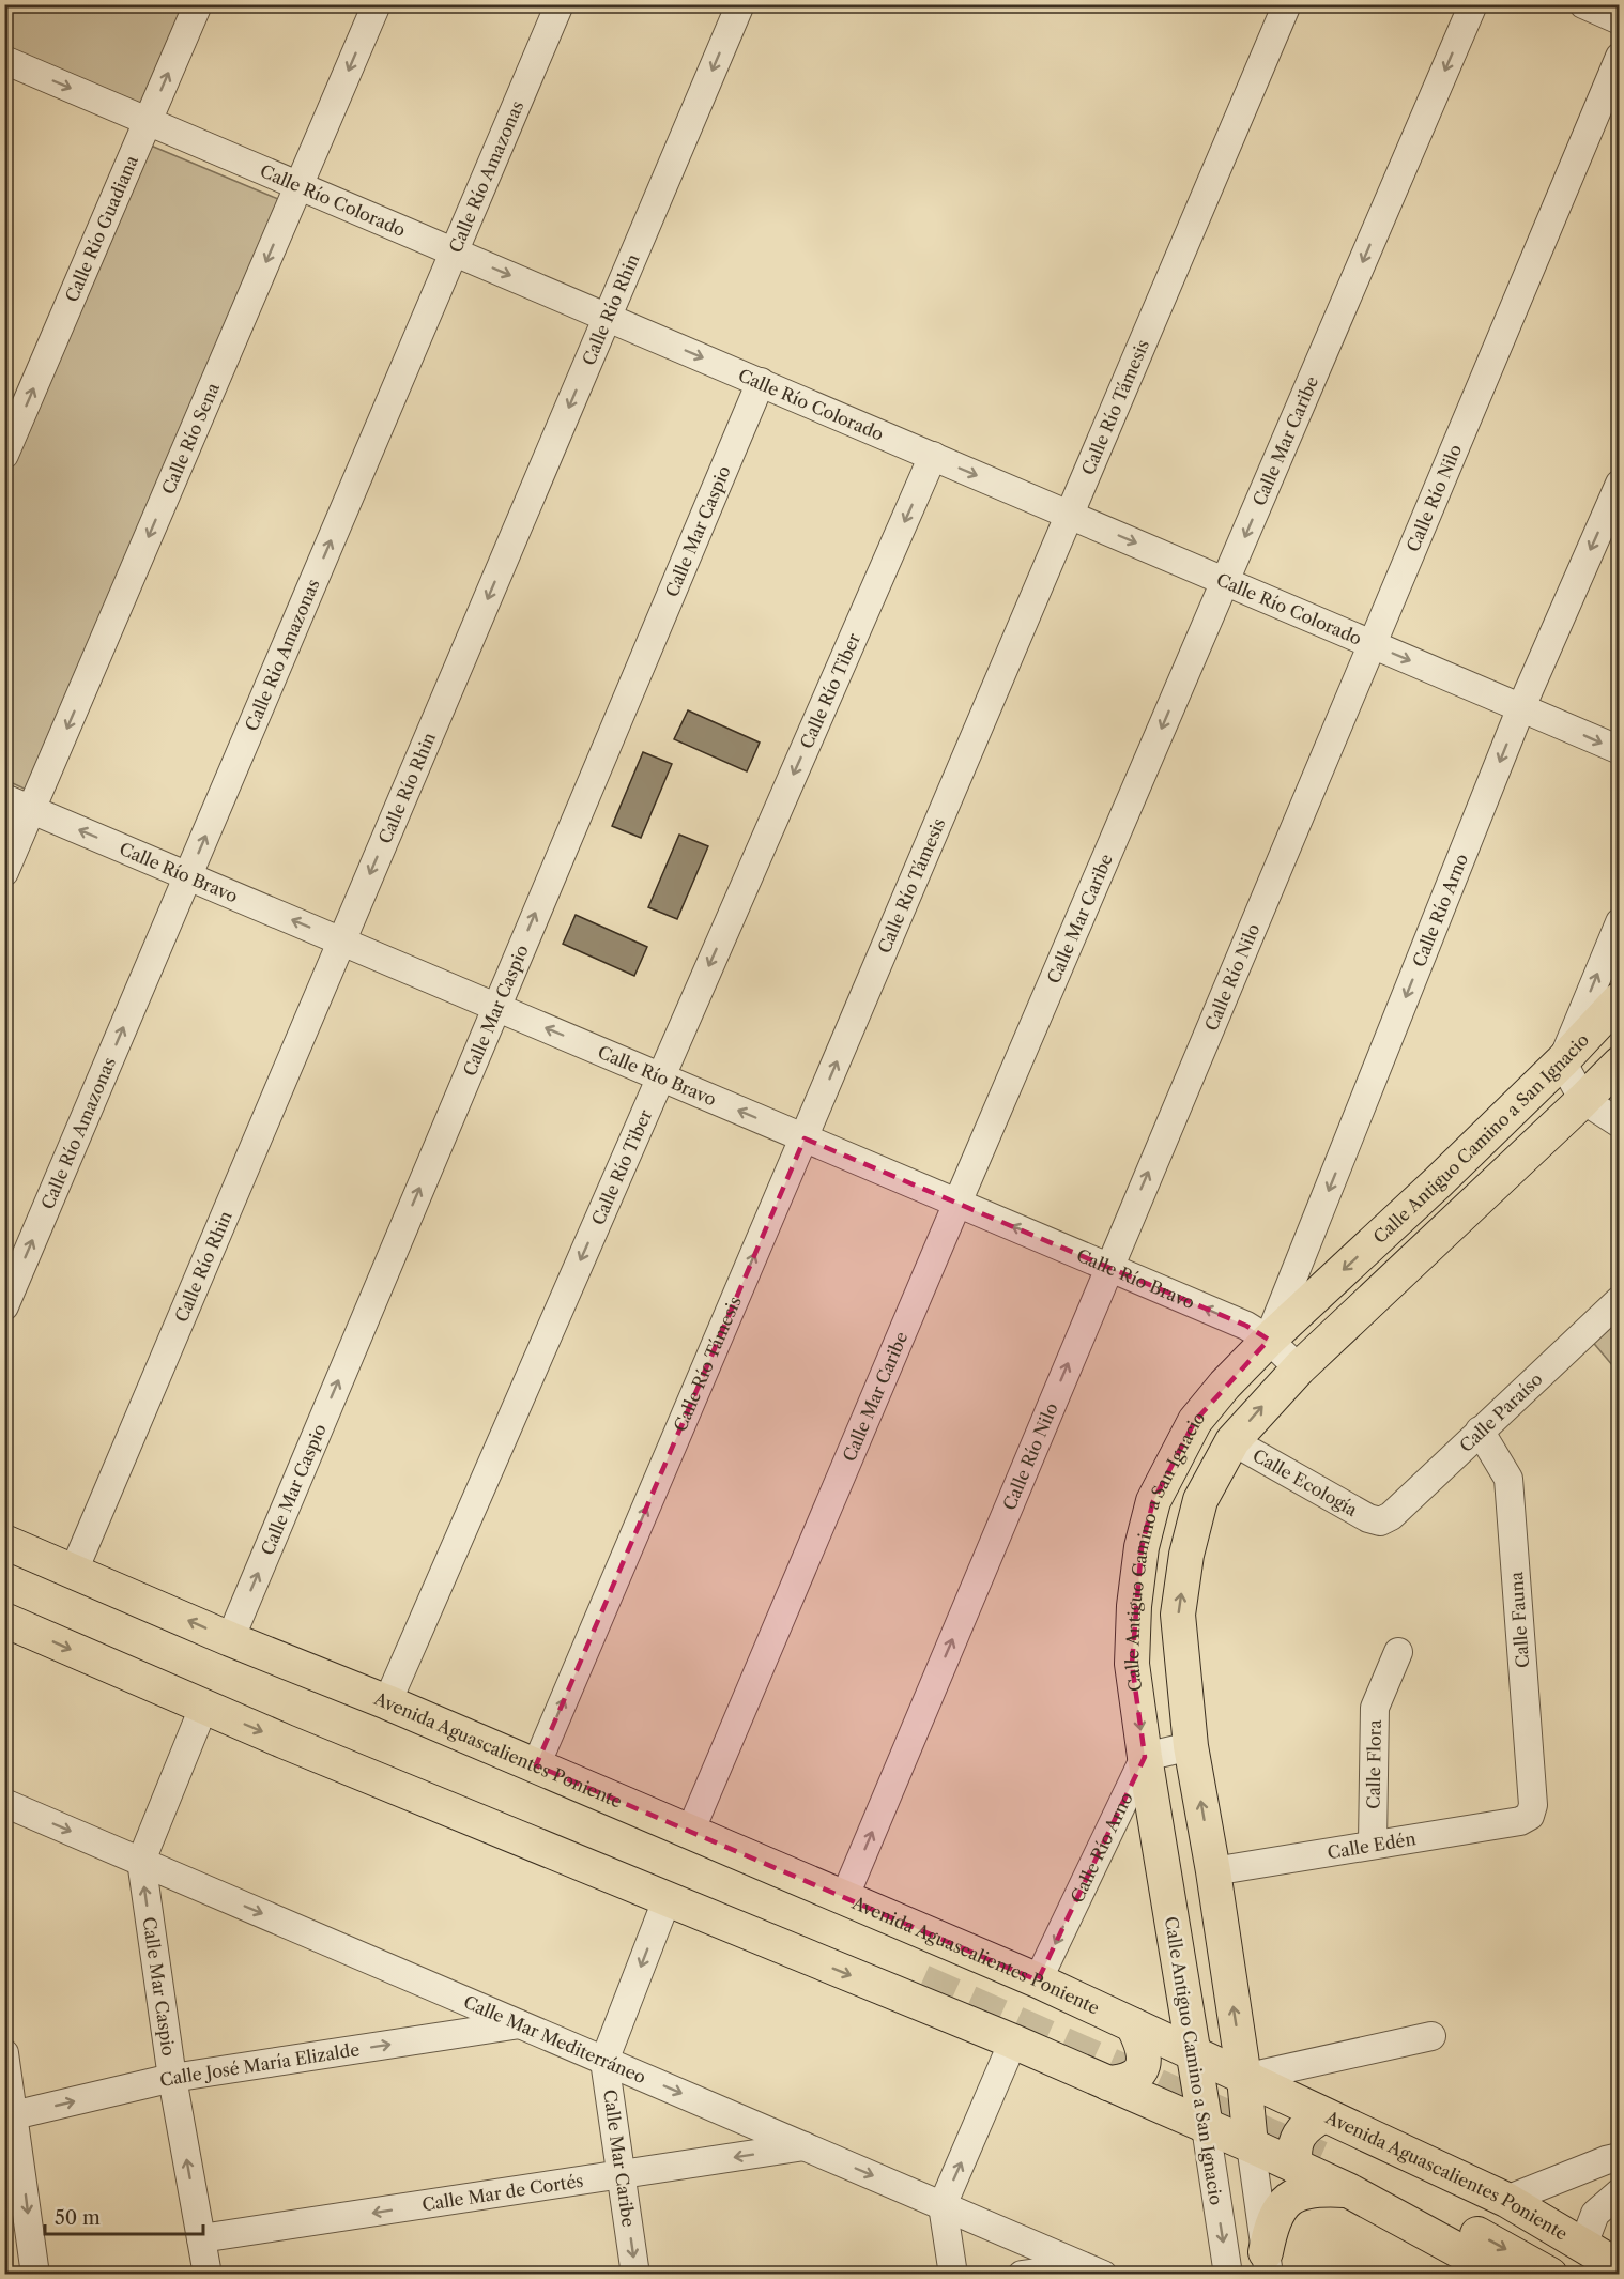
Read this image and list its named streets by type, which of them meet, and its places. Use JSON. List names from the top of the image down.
{
  "streets": {
    "main road": ["Calle Antiguo Camino a San Ignacio", "Avenida Aguascalientes Poniente"],
    "street": [
      "Calle Río Amazonas",
      "Calle Río Colorado",
      "Calle Río Guadiana",
      "Calle Río Rhin",
      "Calle Río Támesis",
      "Calle Río Sena",
      "Calle Mar Caribe",
      "Calle Río Nilo",
      "Calle Mar Caspio",
      "Calle Río Tiber",
      "Calle Río Bravo",
      "Calle Río Arno",
      "Calle Paraíso",
      "Calle Ecología",
      "Calle Fauna",
      "Calle Flora",
      "Calle Edén",
      "Calle Mar Mediterráneo",
      "Calle José María Elizalde",
      "Calle Mar de Cortés"
    ]
  },
  "crossings": [
    ["Calle Río Amazonas", "Calle Río Colorado"],
    ["Calle Río Amazonas", "Calle Río Bravo"],
    ["Calle Río Colorado", "Calle Río Guadiana"],
    ["Calle Río Colorado", "Calle Río Rhin"],
    ["Calle Río Colorado", "Calle Río Támesis"],
    ["Calle Río Colorado", "Calle Río Sena"],
    ["Calle Río Colorado", "Calle Mar Caribe"],
    ["Calle Río Colorado", "Calle Río Nilo"],
    ["Calle Río Colorado", "Calle Mar Caspio"],
    ["Calle Río Colorado", "Calle Río Tiber"],
    ["Calle Río Colorado", "Calle Río Arno"],
    ["Calle Río Rhin", "Calle Río Bravo"],
    ["Calle Río Rhin", "Avenida Aguascalientes Poniente"],
    ["Calle Río Támesis", "Calle Río Bravo"],
    ["Calle Río Támesis", "Avenida Aguascalientes Poniente"],
    ["Calle Río Sena", "Calle Río Bravo"],
    ["Calle Mar Caribe", "Calle Río Bravo"],
    ["Calle Mar Caribe", "Avenida Aguascalientes Poniente"],
    ["Calle Mar Caribe", "Calle Mar Mediterráneo"],
    ["Calle Mar Caribe", "Calle Mar de Cortés"],
    ["Calle Río Nilo", "Calle Río Bravo"],
    ["Calle Río Nilo", "Avenida Aguascalientes Poniente"],
    ["Calle Mar Caspio", "Calle Río Bravo"],
    ["Calle Mar Caspio", "Avenida Aguascalientes Poniente"],
    ["Calle Mar Caspio", "Calle Mar Mediterráneo"],
    ["Calle Mar Caspio", "Calle José María Elizalde"],
    ["Calle Mar Caspio", "Calle Mar de Cortés"],
    ["Calle Río Tiber", "Calle Río Bravo"],
    ["Calle Río Tiber", "Avenida Aguascalientes Poniente"],
    ["Calle Río Bravo", "Calle Río Arno"],
    ["Calle Río Bravo", "Calle Antiguo Camino a San Ignacio"],
    ["Calle Río Arno", "Calle Antiguo Camino a San Ignacio"],
    ["Calle Río Arno", "Avenida Aguascalientes Poniente"],
    ["Calle Antiguo Camino a San Ignacio", "Calle Ecología"],
    ["Calle Antiguo Camino a San Ignacio", "Avenida Aguascalientes Poniente"],
    ["Calle Antiguo Camino a San Ignacio", "Calle Edén"],
    ["Calle Paraíso", "Calle Ecología"],
    ["Calle Paraíso", "Calle Fauna"],
    ["Calle Fauna", "Calle Edén"],
    ["Calle Flora", "Calle Edén"],
    ["Calle Mar Mediterráneo", "Calle José María Elizalde"],
    ["Calle Mar Mediterráneo", "Calle Mar de Cortés"]
  ],
  "one_way": [
    "Calle Río Amazonas",
    "Calle Río Colorado",
    "Calle Río Guadiana",
    "Calle Río Rhin",
    "Calle Río Támesis",
    "Calle Río Sena",
    "Calle Mar Caribe",
    "Calle Río Nilo",
    "Calle Mar Caspio",
    "Calle Río Tiber",
    "Calle Río Bravo",
    "Calle Río Arno",
    "Calle Mar Mediterráneo",
    "Calle José María Elizalde",
    "Calle Mar de Cortés"
  ],
  "scale_bar": "50 m"
}
